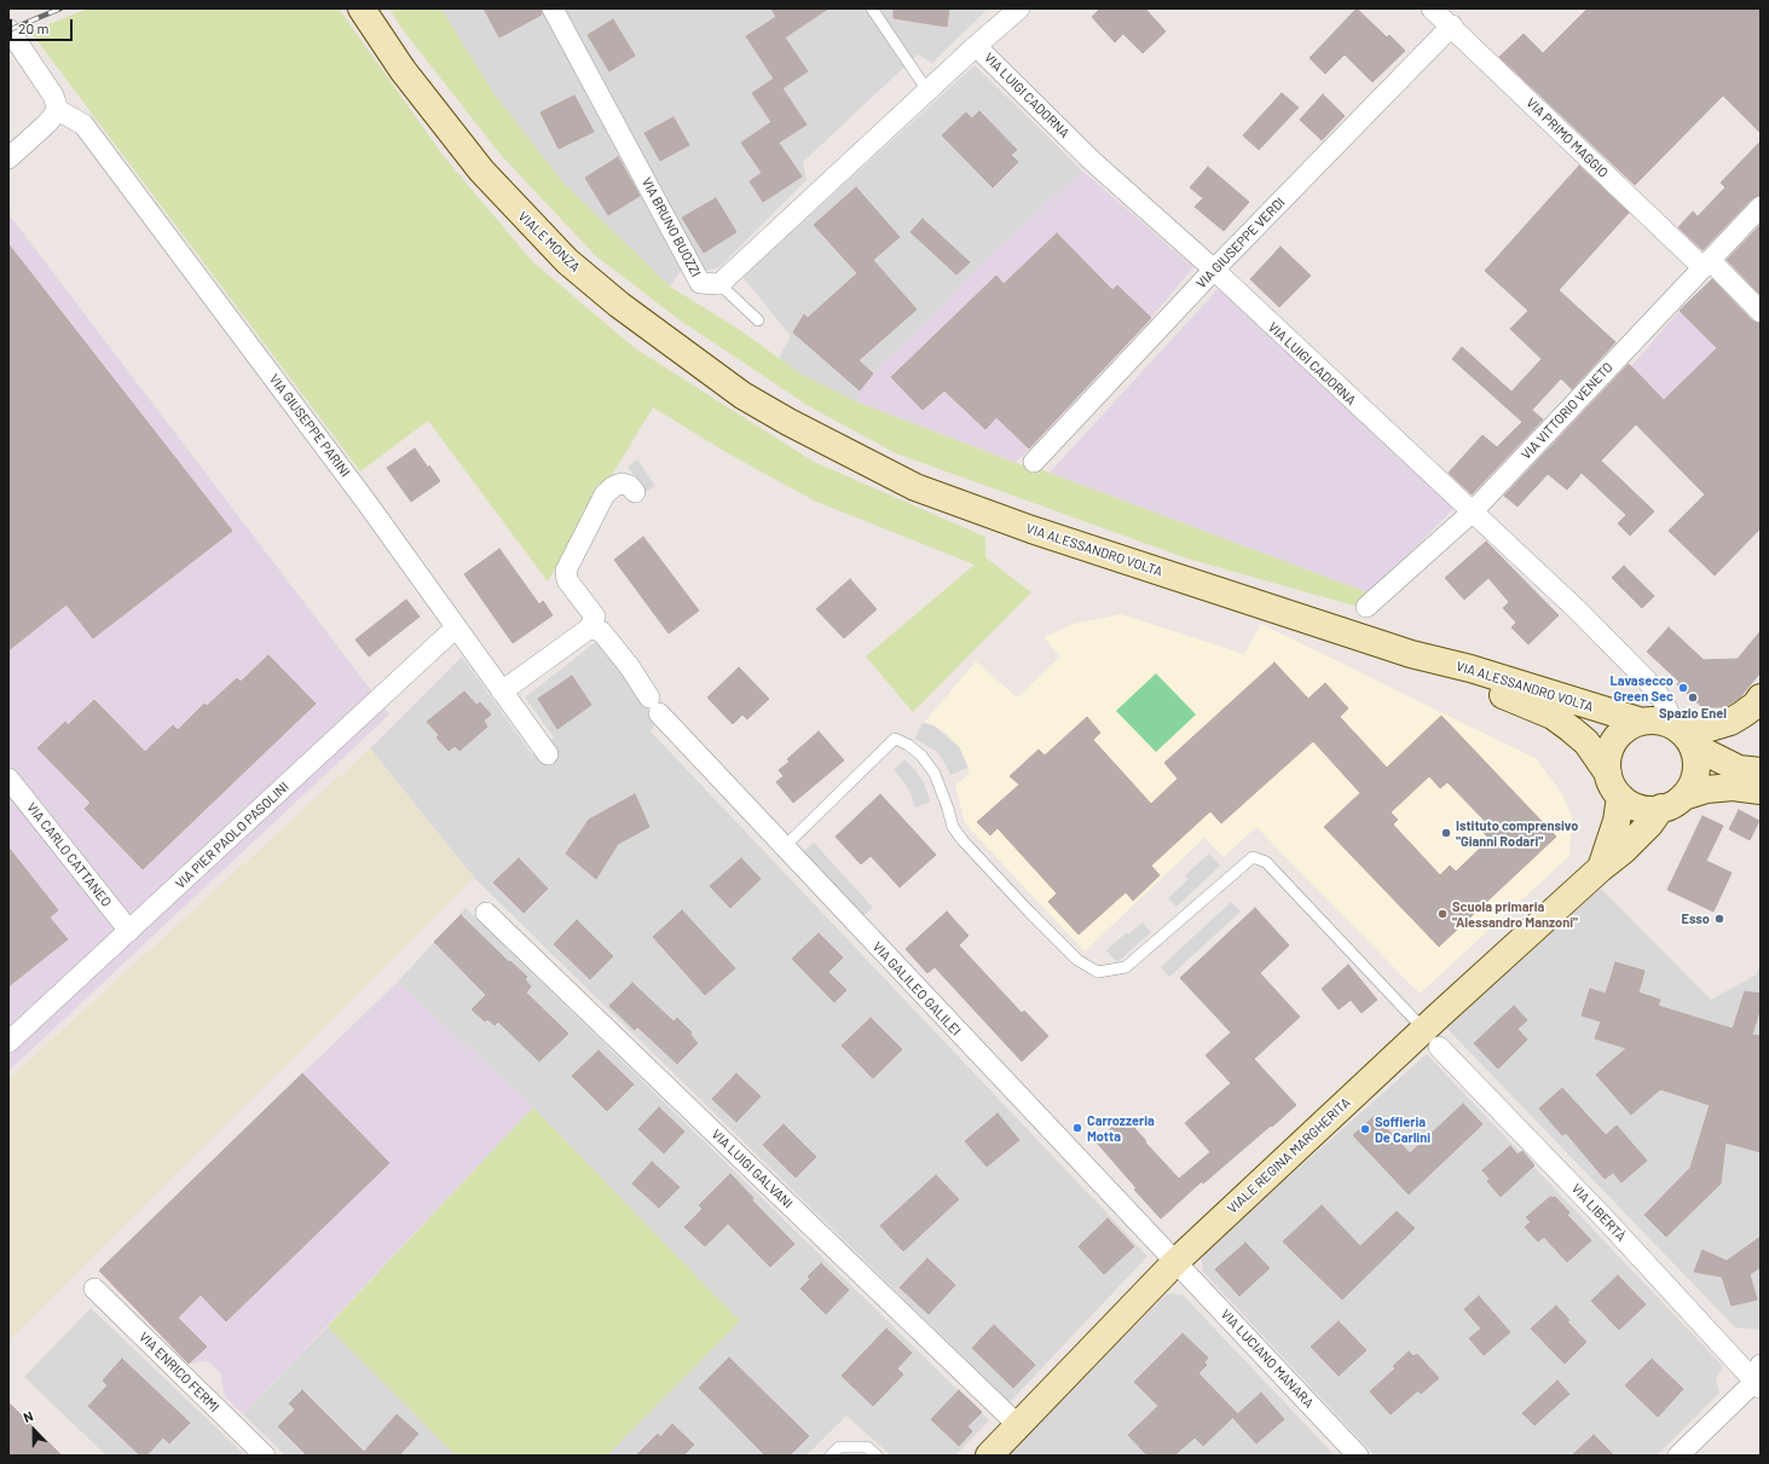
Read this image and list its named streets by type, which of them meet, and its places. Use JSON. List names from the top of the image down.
{
  "streets": {
    "main road": ["VIALE MONZA", "VIA ALESSANDRO VOLTA", "VIALE REGINA MARGHERITA"],
    "street": [
      "VIA LUIGI CADORNA",
      "VIA PRIMO MAGGIO",
      "VIA BRUNO BUOZZI",
      "VIA GIUSEPPE VERDI",
      "VIA VITTORIO VENETO",
      "VIA GIUSEPPE PARINI",
      "VIA PIER PAOLO PASOLINI",
      "VIA CARLO CATTANEO",
      "VIA GALILEO GALILEI",
      "VIA LUIGI GALVANI",
      "VIA LIBERTÀ",
      "VIA LUCIANO MANARA",
      "VIA ENRICO FERMI"
    ]
  },
  "crossings": [
    ["VIA LUIGI CADORNA", "VIA BRUNO BUOZZI"],
    ["VIA LUIGI CADORNA", "VIA GIUSEPPE VERDI"],
    ["VIA LUIGI CADORNA", "VIA VITTORIO VENETO"],
    ["VIA LUIGI CADORNA", "VIA ALESSANDRO VOLTA"],
    ["VIA LUIGI CADORNA", "VIALE REGINA MARGHERITA"],
    ["VIA PRIMO MAGGIO", "VIA GIUSEPPE VERDI"],
    ["VIA PRIMO MAGGIO", "VIA VITTORIO VENETO"],
    ["VIALE MONZA", "VIA ALESSANDRO VOLTA"],
    ["VIA GIUSEPPE PARINI", "VIA PIER PAOLO PASOLINI"],
    ["VIA ALESSANDRO VOLTA", "VIALE REGINA MARGHERITA"],
    ["VIA PIER PAOLO PASOLINI", "VIA CARLO CATTANEO"],
    ["VIA GALILEO GALILEI", "VIALE REGINA MARGHERITA"],
    ["VIA GALILEO GALILEI", "VIA LUCIANO MANARA"],
    ["VIALE REGINA MARGHERITA", "VIA LUIGI GALVANI"],
    ["VIALE REGINA MARGHERITA", "VIA LIBERTÀ"],
    ["VIALE REGINA MARGHERITA", "VIA LUCIANO MANARA"]
  ],
  "places": [
    "Lavasecco Green Sec",
    "Spazio Enel",
    "Istituto comprensivo \"Gianni Rodari\"",
    "Scuola primaria \"Alessandro Manzoni\"",
    "Esso",
    "Carrozzeria Motta",
    "Soffieria De Carlini"
  ],
  "scale_bar": "20 m",
  "north": "top"
}
